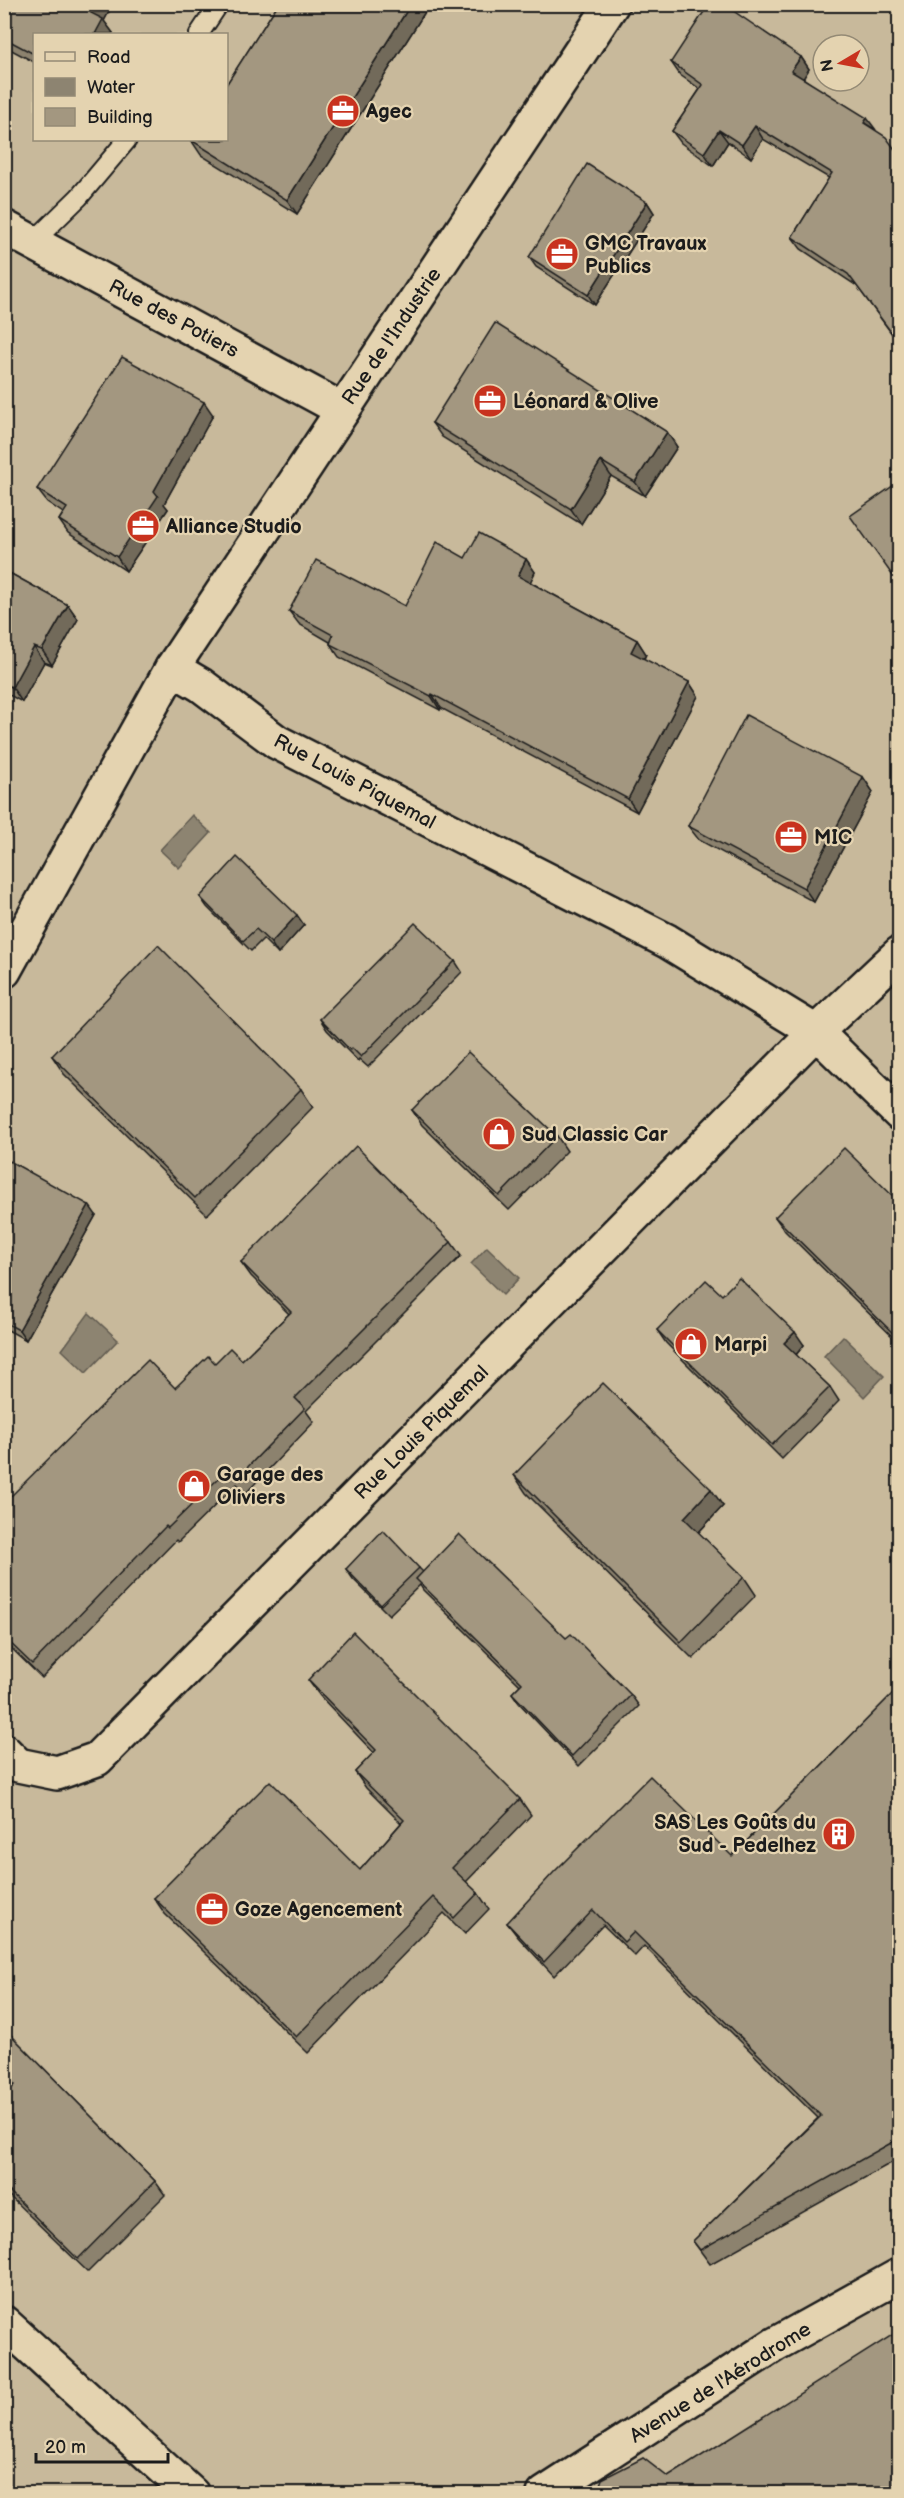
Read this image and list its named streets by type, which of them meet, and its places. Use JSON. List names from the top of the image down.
{
  "streets": {
    "street": [
      "Rue des Potiers",
      "Rue de l'Industrie",
      "Rue Louis Piquemal",
      "Avenue de l'Aérodrome"
    ]
  },
  "crossings": [
    ["Rue des Potiers", "Rue de l'Industrie"],
    ["Rue de l'Industrie", "Rue Louis Piquemal"]
  ],
  "places": {
    "office": [
      "Agec",
      "GMC Travaux Publics",
      "Léonard & Olive",
      "Alliance Studio",
      "MIC",
      "Goze Agencement"
    ],
    "shop": ["Sud Classic Car", "Marpi", "Garage des Oliviers"],
    "building": ["SAS Les Goûts du Sud - Pedelhez"]
  },
  "legend": ["Road", "Water", "Building"],
  "scale_bar": "20 m",
  "north": "left"
}
